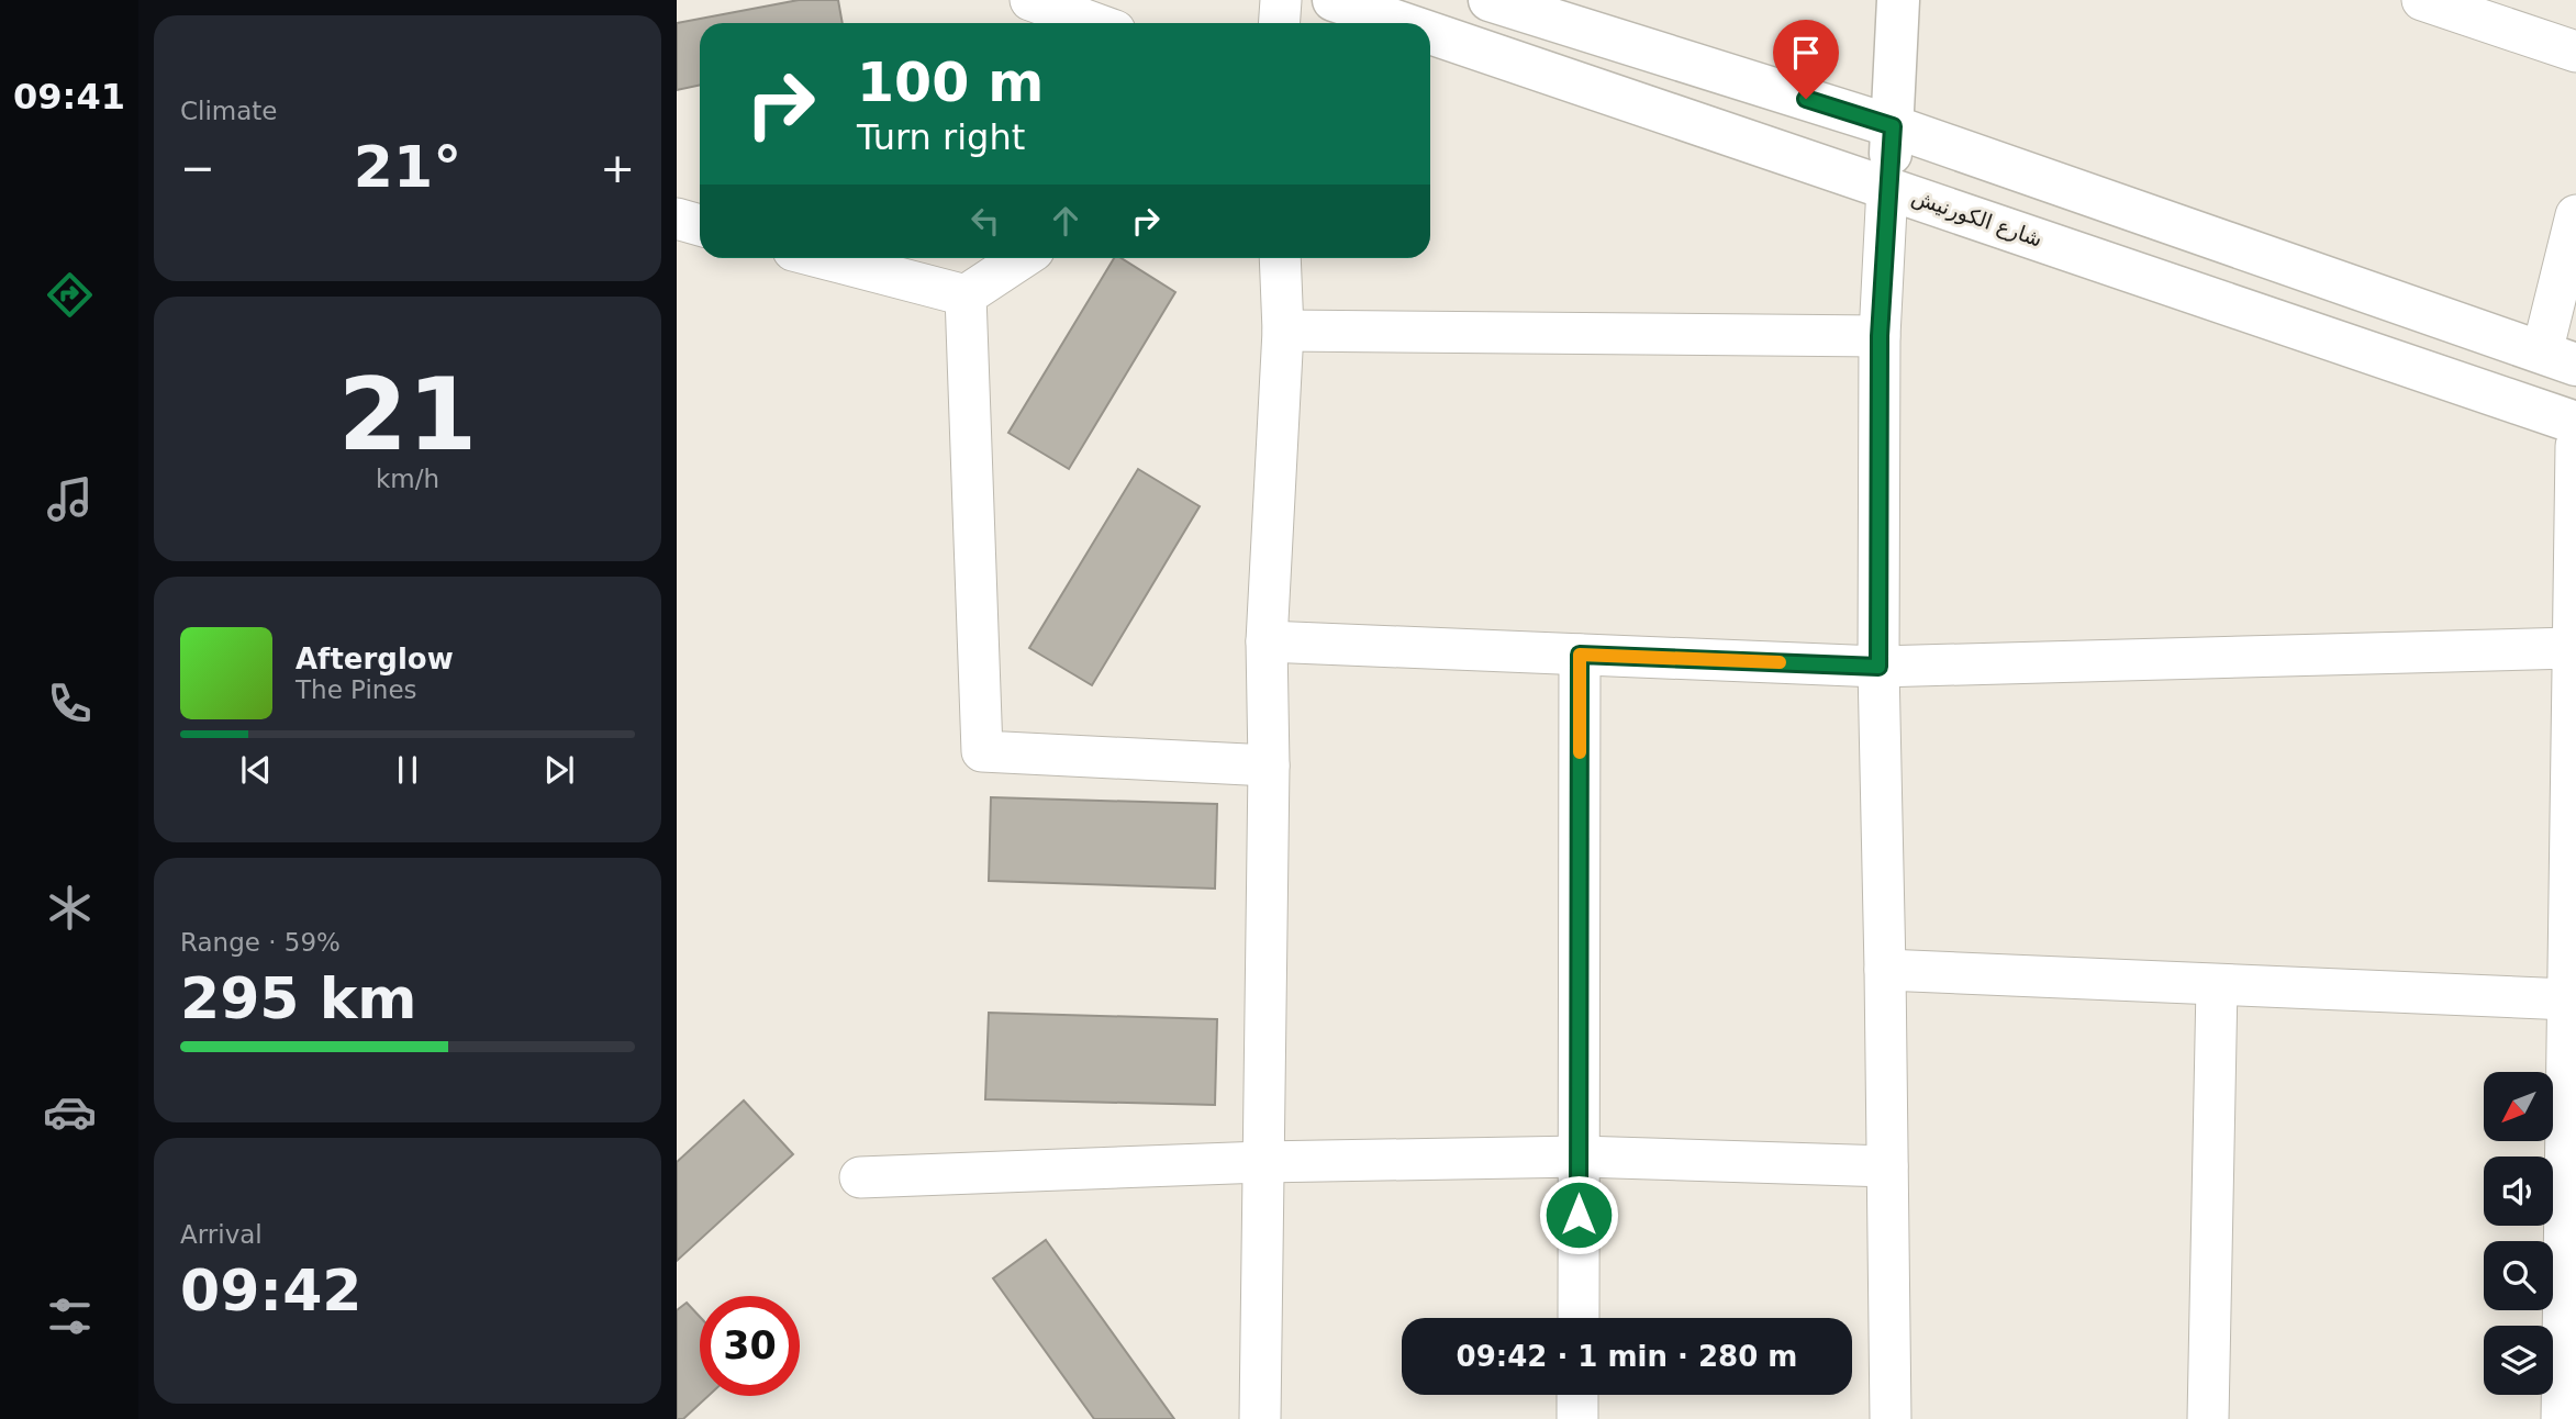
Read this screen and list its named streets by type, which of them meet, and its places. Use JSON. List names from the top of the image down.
{
  "streets": {
    "street": ["شارع الكورنيش"]
  },
  "north": "bottom left",
  "page": {
    "tabs": "09:41",
    "tile": [
      "Climate",
      ["21", "km/h"],
      ["Range · 59%", "295 km"],
      ["Arrival", "09:42"]
    ],
    "turn": ["100 m", "Turn right"],
    "heat": ["−", "21°", "+"],
    "song": ["Afterglow", "The Pines"],
    "limit": "30",
    "trip": "09:42 · 1 min · 280 m"
  }
}
